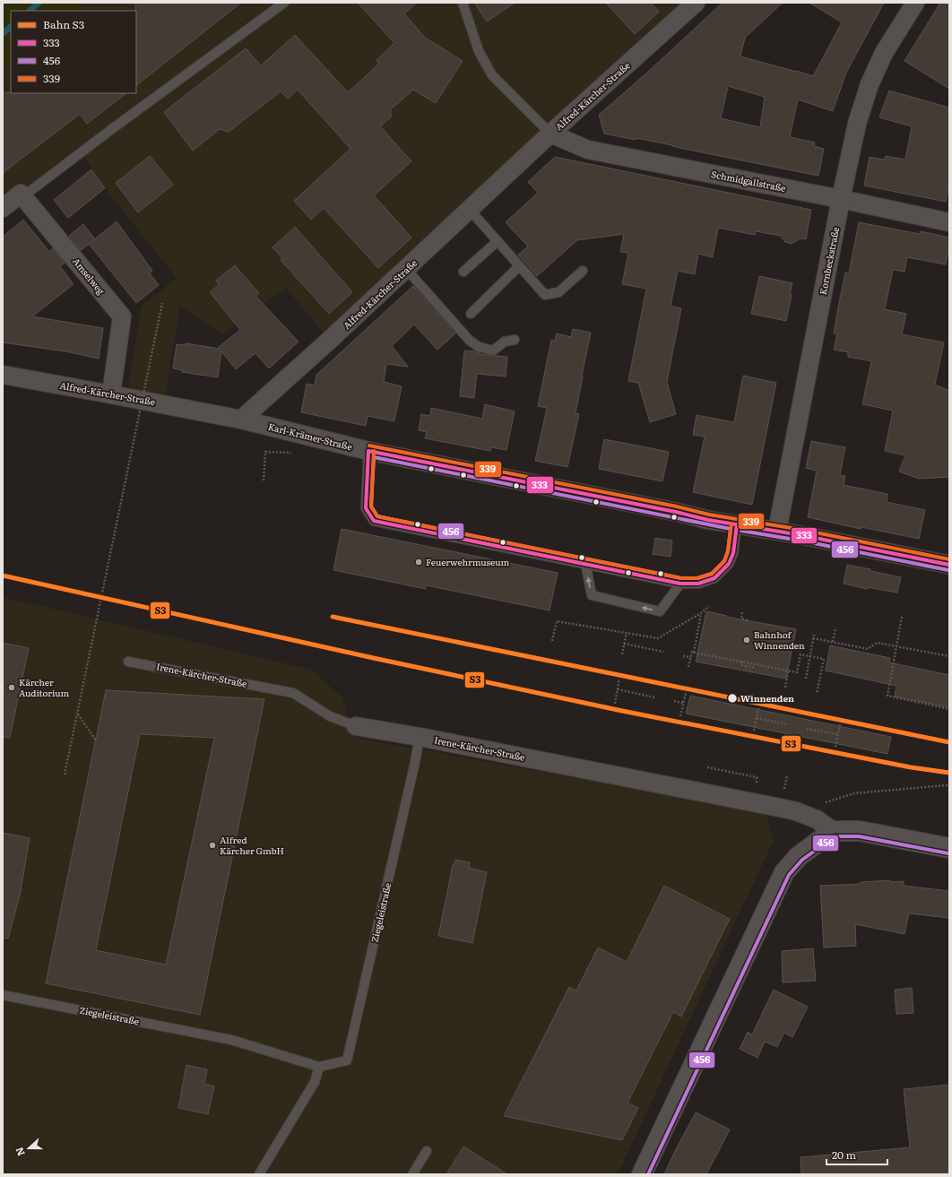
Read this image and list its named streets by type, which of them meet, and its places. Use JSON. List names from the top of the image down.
{
  "streets": {
    "street": [
      "Alfred-Kärcher-Straße",
      "Schmidgallstraße",
      "Kornbeckstraße",
      "Amselweg",
      "Karl-Krämer-Straße",
      "Irene-Kärcher-Straße"
    ],
    "lane": ["Ziegeleistraße"]
  },
  "crossings": [
    ["Alfred-Kärcher-Straße", "Schmidgallstraße"],
    ["Alfred-Kärcher-Straße", "Amselweg"],
    ["Alfred-Kärcher-Straße", "Karl-Krämer-Straße"],
    ["Schmidgallstraße", "Kornbeckstraße"],
    ["Kornbeckstraße", "Karl-Krämer-Straße"],
    ["Irene-Kärcher-Straße", "Ziegeleistraße"]
  ],
  "places": [
    "Feuerwehrmuseum",
    "Bahnhof Winnenden",
    "Kärcher Auditorium",
    "Winnenden",
    "Alfred Kärcher GmbH"
  ],
  "lines": [
    "transit line 339",
    "transit line 333",
    "transit line 456",
    "rail line S3"
  ],
  "legend": [
    "Bahn S3",
    "333",
    "456",
    "339"
  ],
  "scale_bar": "20 m",
  "north": "left"
}
